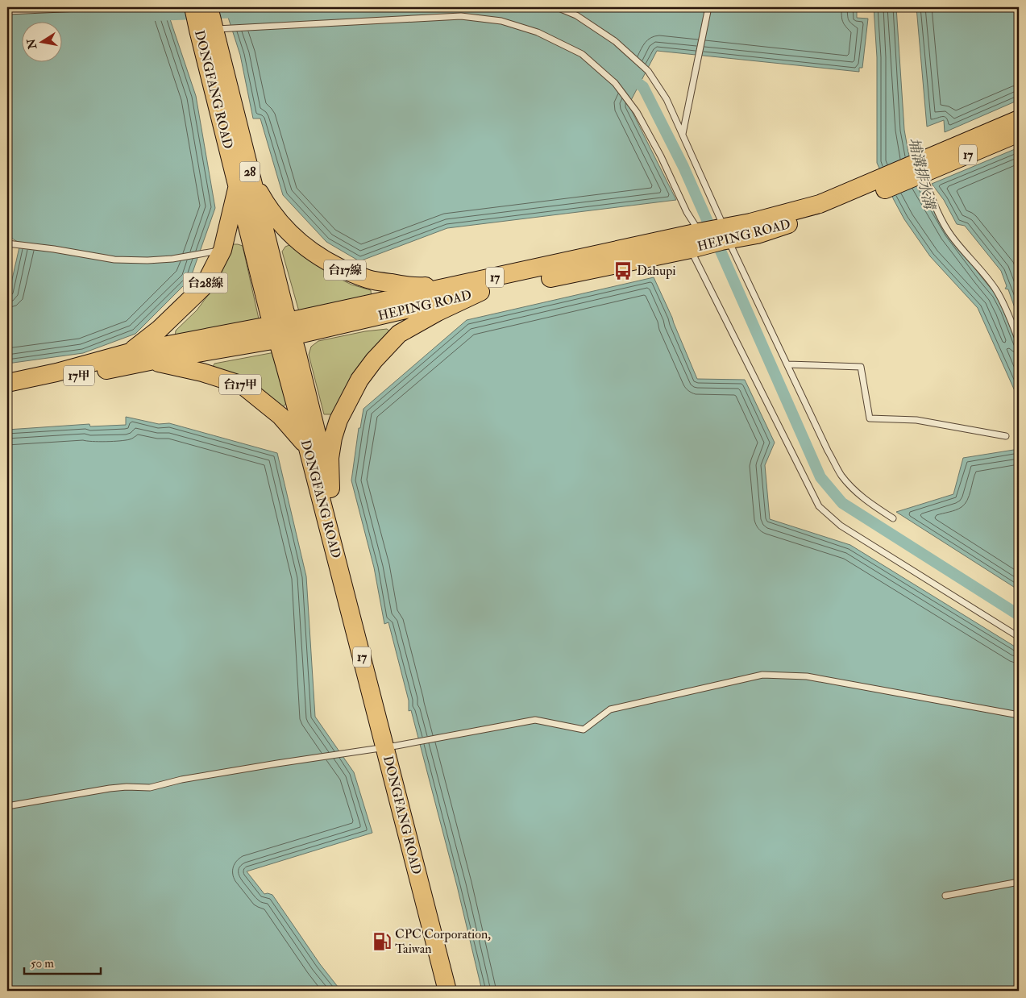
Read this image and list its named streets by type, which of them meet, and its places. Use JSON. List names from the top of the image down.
{
  "streets": {
    "main road": [
      "DONGFANG ROAD",
      "17",
      "28",
      "HEPING ROAD",
      "台17線",
      "台28線",
      "17甲",
      "台17甲"
    ]
  },
  "crossings": [
    ["DONGFANG ROAD", "HEPING ROAD"],
    ["DONGFANG ROAD", "台17線"],
    ["DONGFANG ROAD", "台28線"],
    ["DONGFANG ROAD", "台17甲"],
    ["17", "HEPING ROAD"],
    ["HEPING ROAD", "台17線"],
    ["HEPING ROAD", "台28線"],
    ["HEPING ROAD", "台17甲"],
    ["台17線", "台28線"]
  ],
  "water": ["埔溝排水溝"],
  "places": {
    "bus stop": ["Dahupi"],
    "fuel station": ["CPC Corporation, Taiwan"]
  },
  "scale_bar": "50 m",
  "north": "left"
}
